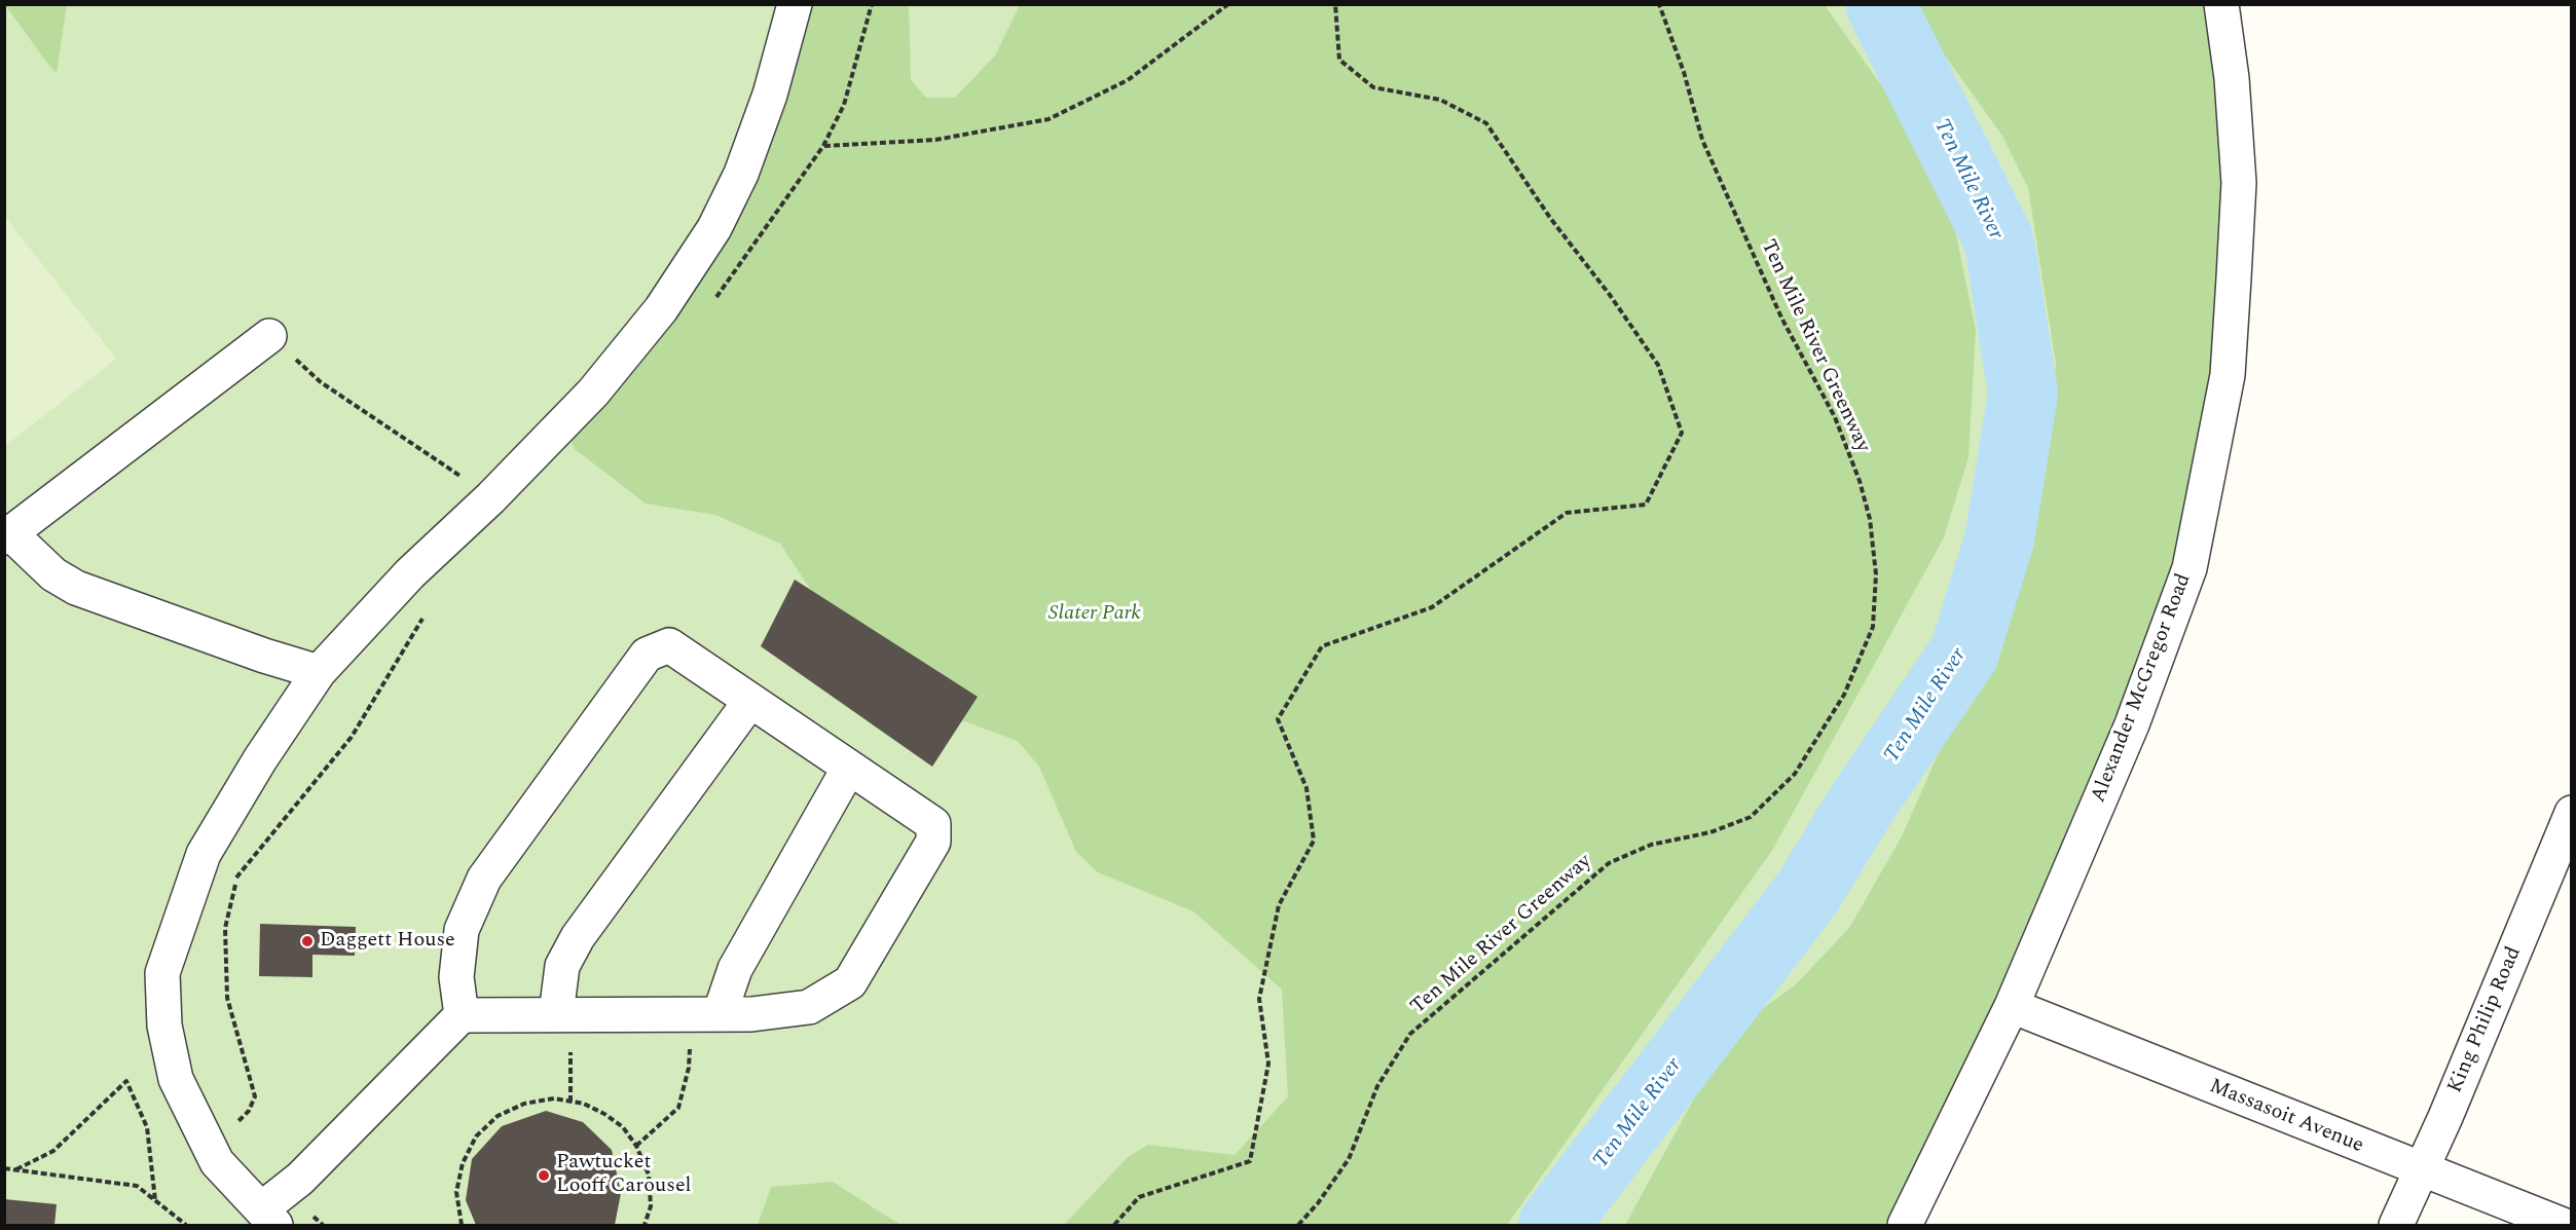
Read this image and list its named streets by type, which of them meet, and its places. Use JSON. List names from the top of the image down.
{
  "streets": {
    "street": ["Alexander McGregor Road", "King Philip Road", "Massasoit Avenue"],
    "path": ["Ten Mile River Greenway"]
  },
  "crossings": [
    ["Alexander McGregor Road", "Massasoit Avenue"],
    ["King Philip Road", "Massasoit Avenue"]
  ],
  "water": ["Ten Mile River"],
  "parks": ["Slater Park"],
  "places": ["Daggett House", "Pawtucket Looff Carousel"]
}
